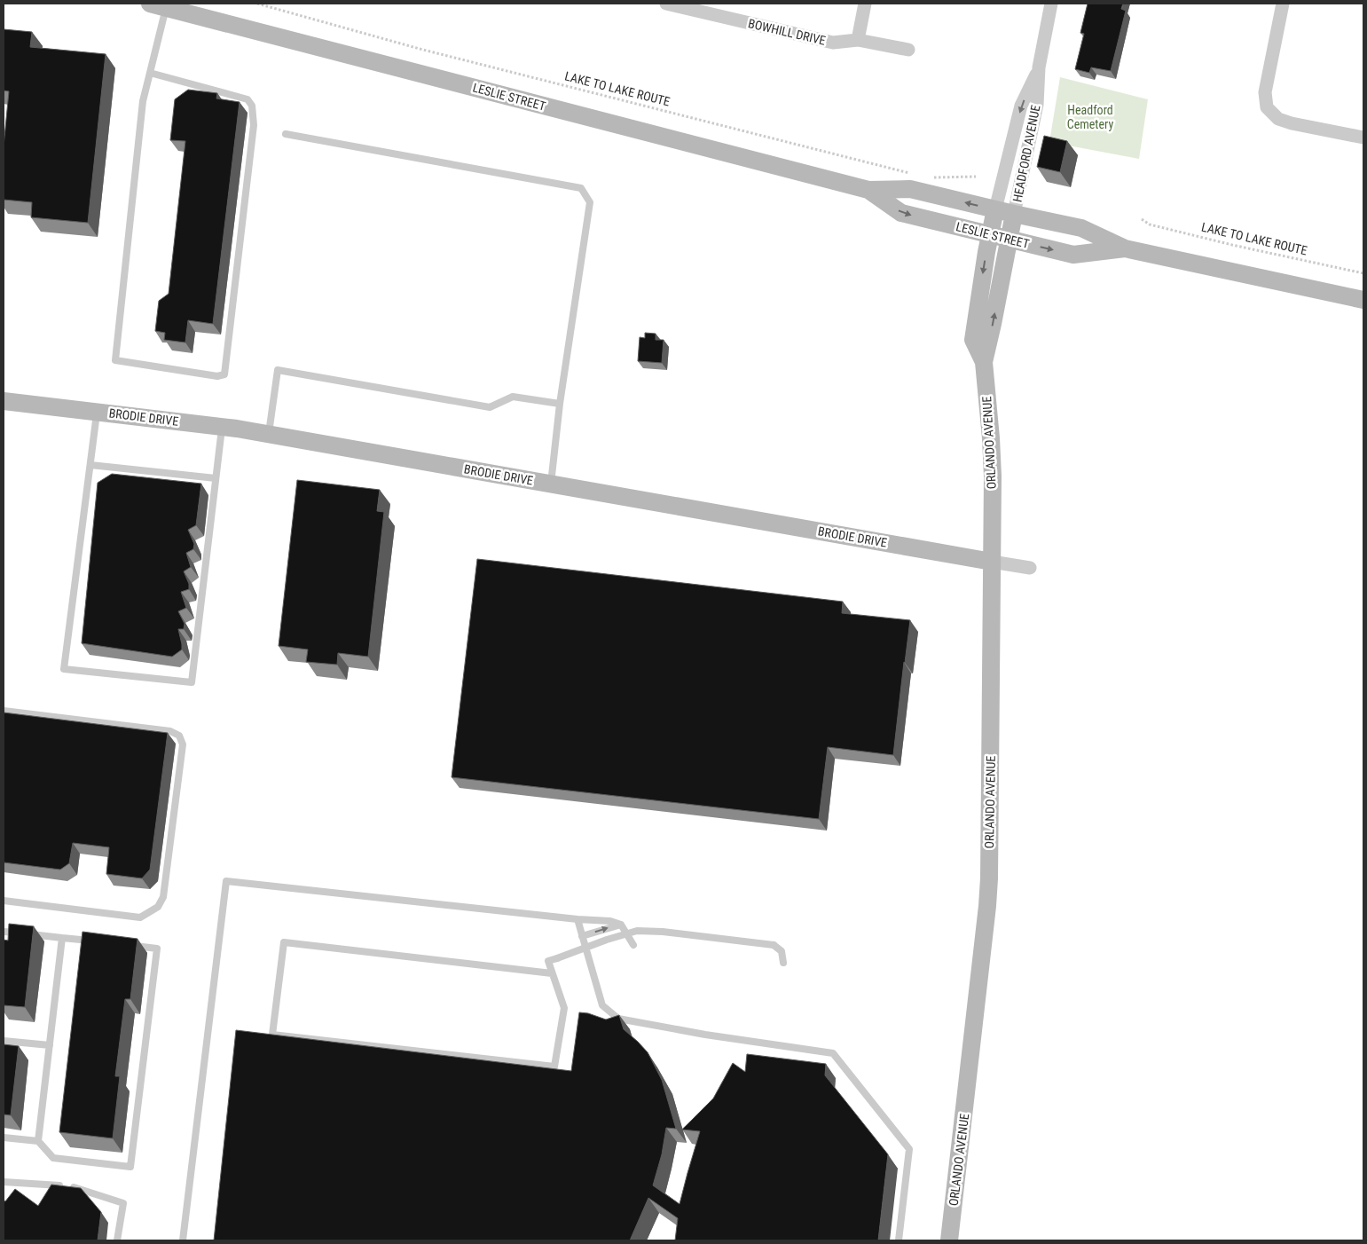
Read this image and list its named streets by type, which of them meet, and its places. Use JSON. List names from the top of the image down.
{
  "streets": {
    "street": [
      "BOWHILL DRIVE",
      "LESLIE STREET",
      "HEADFORD AVENUE",
      "BRODIE DRIVE",
      "ORLANDO AVENUE"
    ],
    "path": ["LAKE TO LAKE ROUTE"]
  },
  "crossings": [
    ["LESLIE STREET", "HEADFORD AVENUE"],
    ["LESLIE STREET", "ORLANDO AVENUE"],
    ["HEADFORD AVENUE", "ORLANDO AVENUE"],
    ["BRODIE DRIVE", "ORLANDO AVENUE"]
  ],
  "parks": ["Headford Cemetery"]
}
